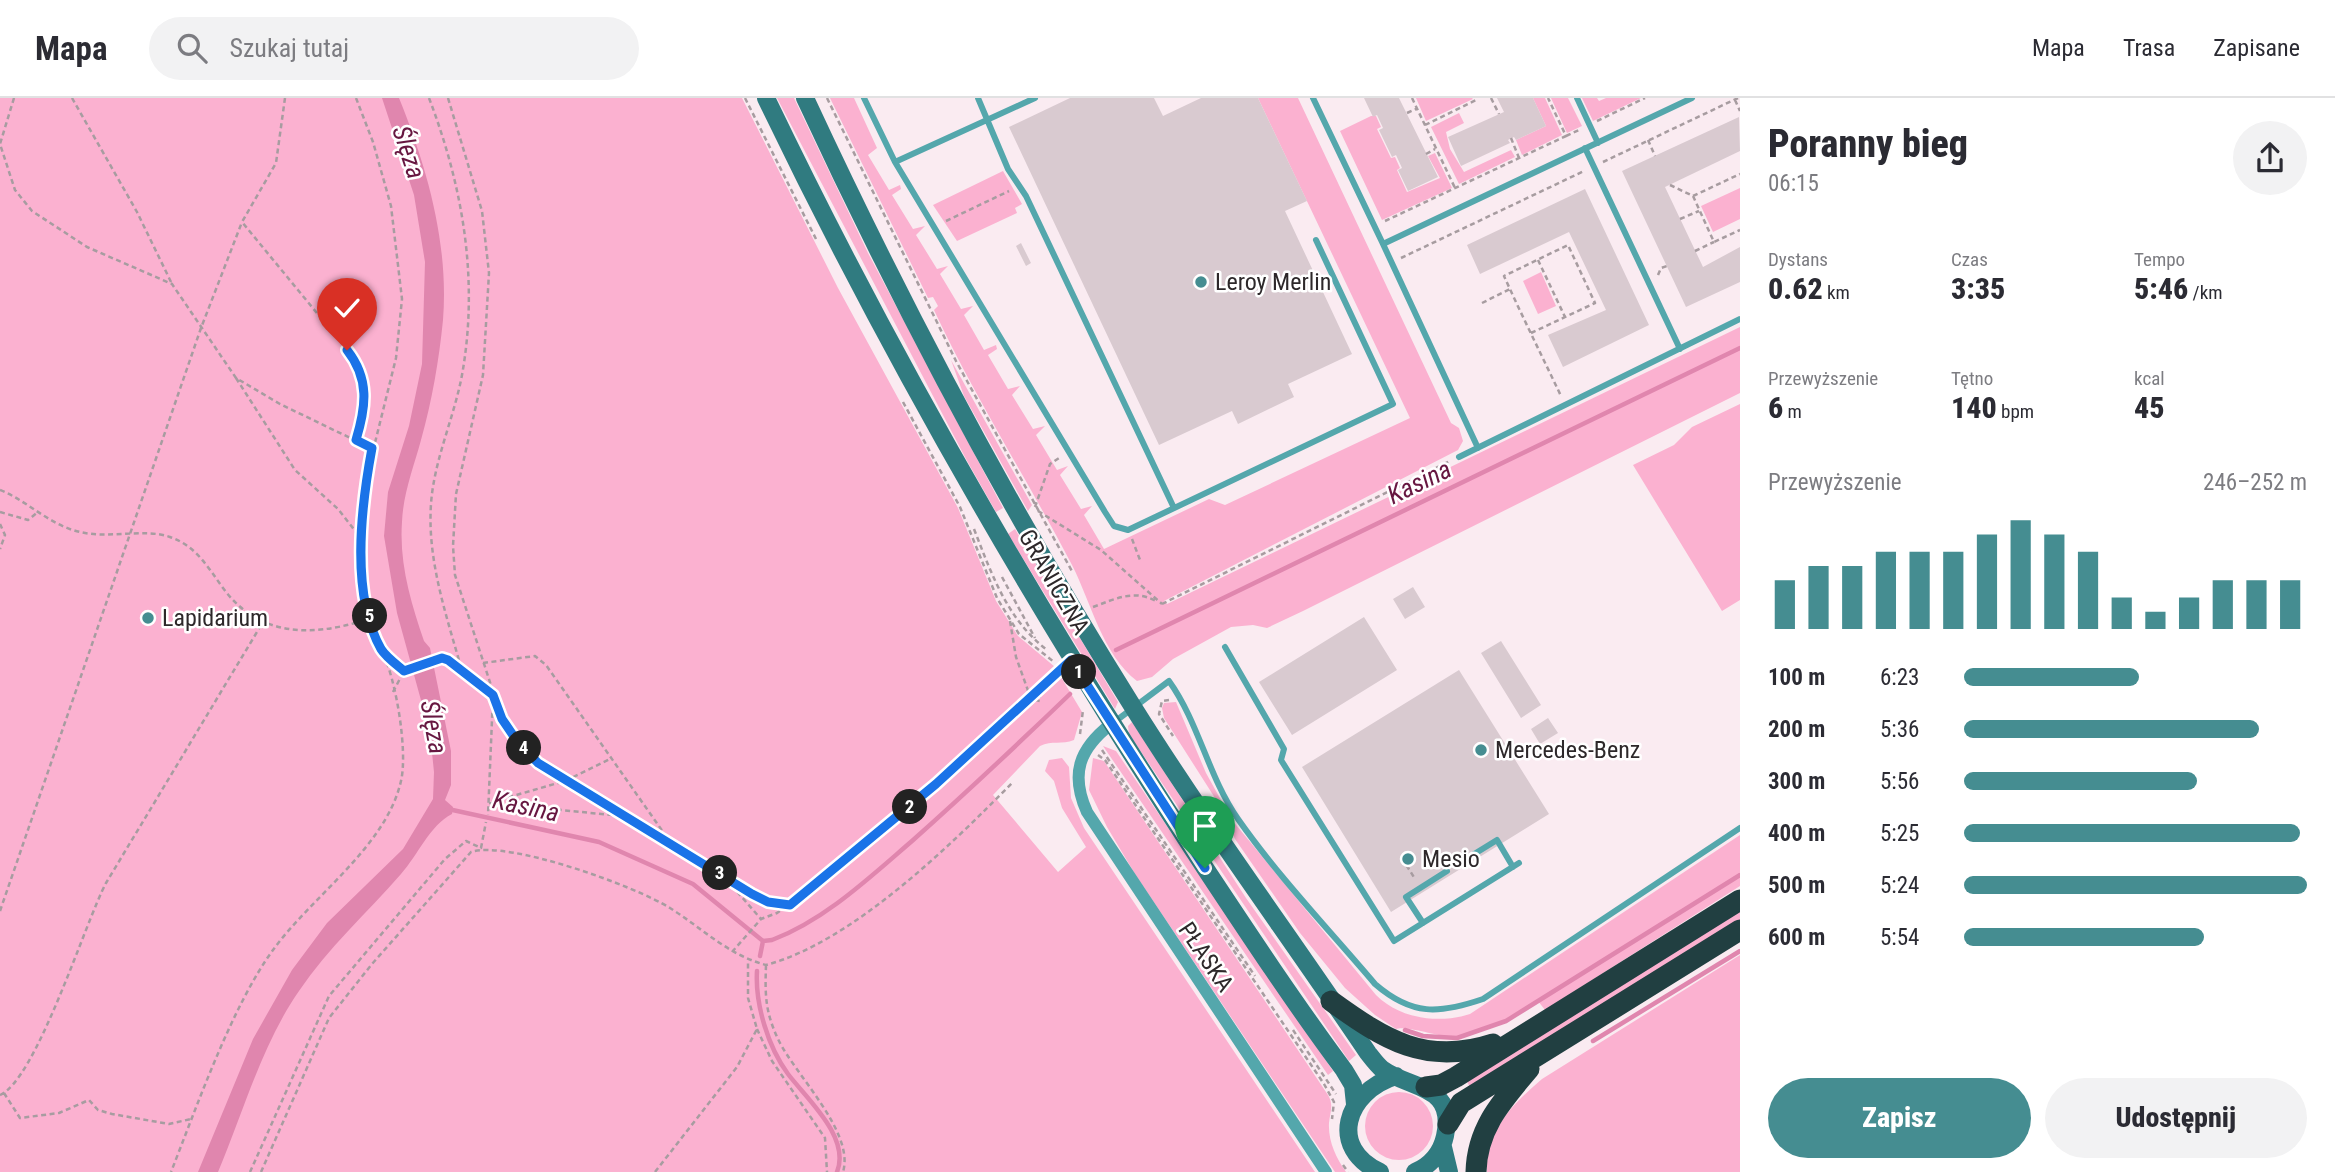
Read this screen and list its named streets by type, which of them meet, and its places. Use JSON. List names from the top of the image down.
{
  "streets": {
    "main road": ["GRANICZNA"],
    "street": ["PŁASKA"]
  },
  "crossings": [
    ["GRANICZNA", "PŁASKA"]
  ],
  "water": ["Ślęza", "Kasina"],
  "places": [
    "Leroy Merlin",
    "Lapidarium",
    "Mercedes-Benz",
    "Mesio"
  ],
  "page": {
    "header": "Mapa",
    "search": "Szukaj tutaj",
    "nav": ["Mapa", "Trasa", "Zapisane"],
    "heading": ["Poranny bieg", "06:15"],
    "stats": [
      ["Dystans", "0.62 km"],
      ["Czas", "3:35"],
      ["Tempo", "5:46 /km"],
      ["Przewyższenie", "6 m"],
      ["Tętno", "140 bpm"],
      ["kcal", "45"]
    ],
    "chart": ["Przewyższenie", "246–252 m"],
    "pins": [
      "5",
      "1",
      "4",
      "2",
      "3"
    ],
    "list": [
      {
        "name": "100 m",
        "note": "6:23"
      },
      {
        "name": "200 m",
        "note": "5:36"
      },
      {
        "name": "300 m",
        "note": "5:56"
      },
      {
        "name": "400 m",
        "note": "5:25"
      },
      {
        "name": "500 m",
        "note": "5:24"
      },
      {
        "name": "600 m",
        "note": "5:54"
      }
    ],
    "buttons": ["Zapisz", "Udostępnij"]
  }
}
